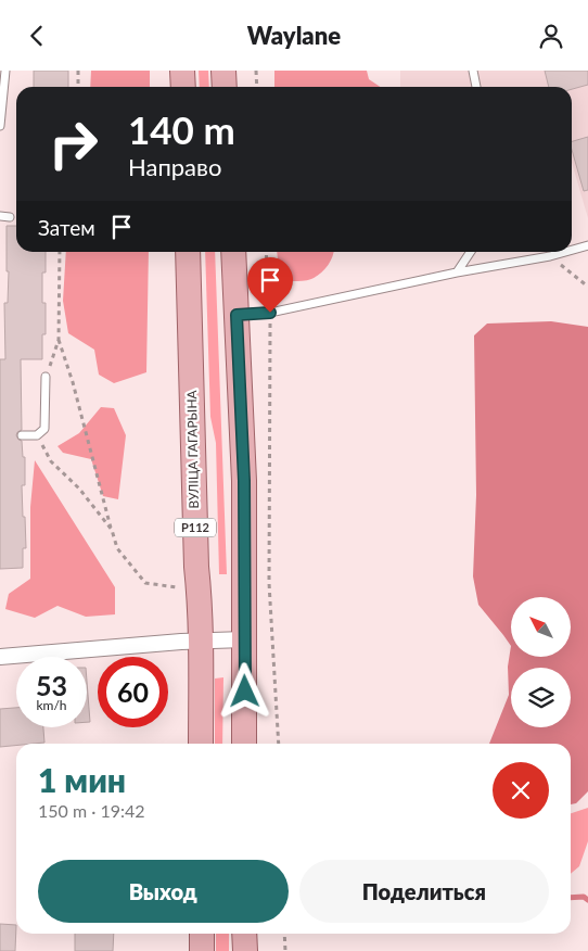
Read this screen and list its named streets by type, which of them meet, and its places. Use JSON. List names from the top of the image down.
{
  "streets": {
    "main road": ["ВУЛІЦА ГАГАРЫНА", "Р112"]
  },
  "north": "top left",
  "page": {
    "header": "Waylane",
    "turn": ["140 m", "Направо"],
    "then": "Затем",
    "speed": "53 km/h",
    "limit": "60",
    "heading": ["1 мин", "150 m · 19:42"],
    "buttons": ["Выход", "Поделиться"]
  }
}
